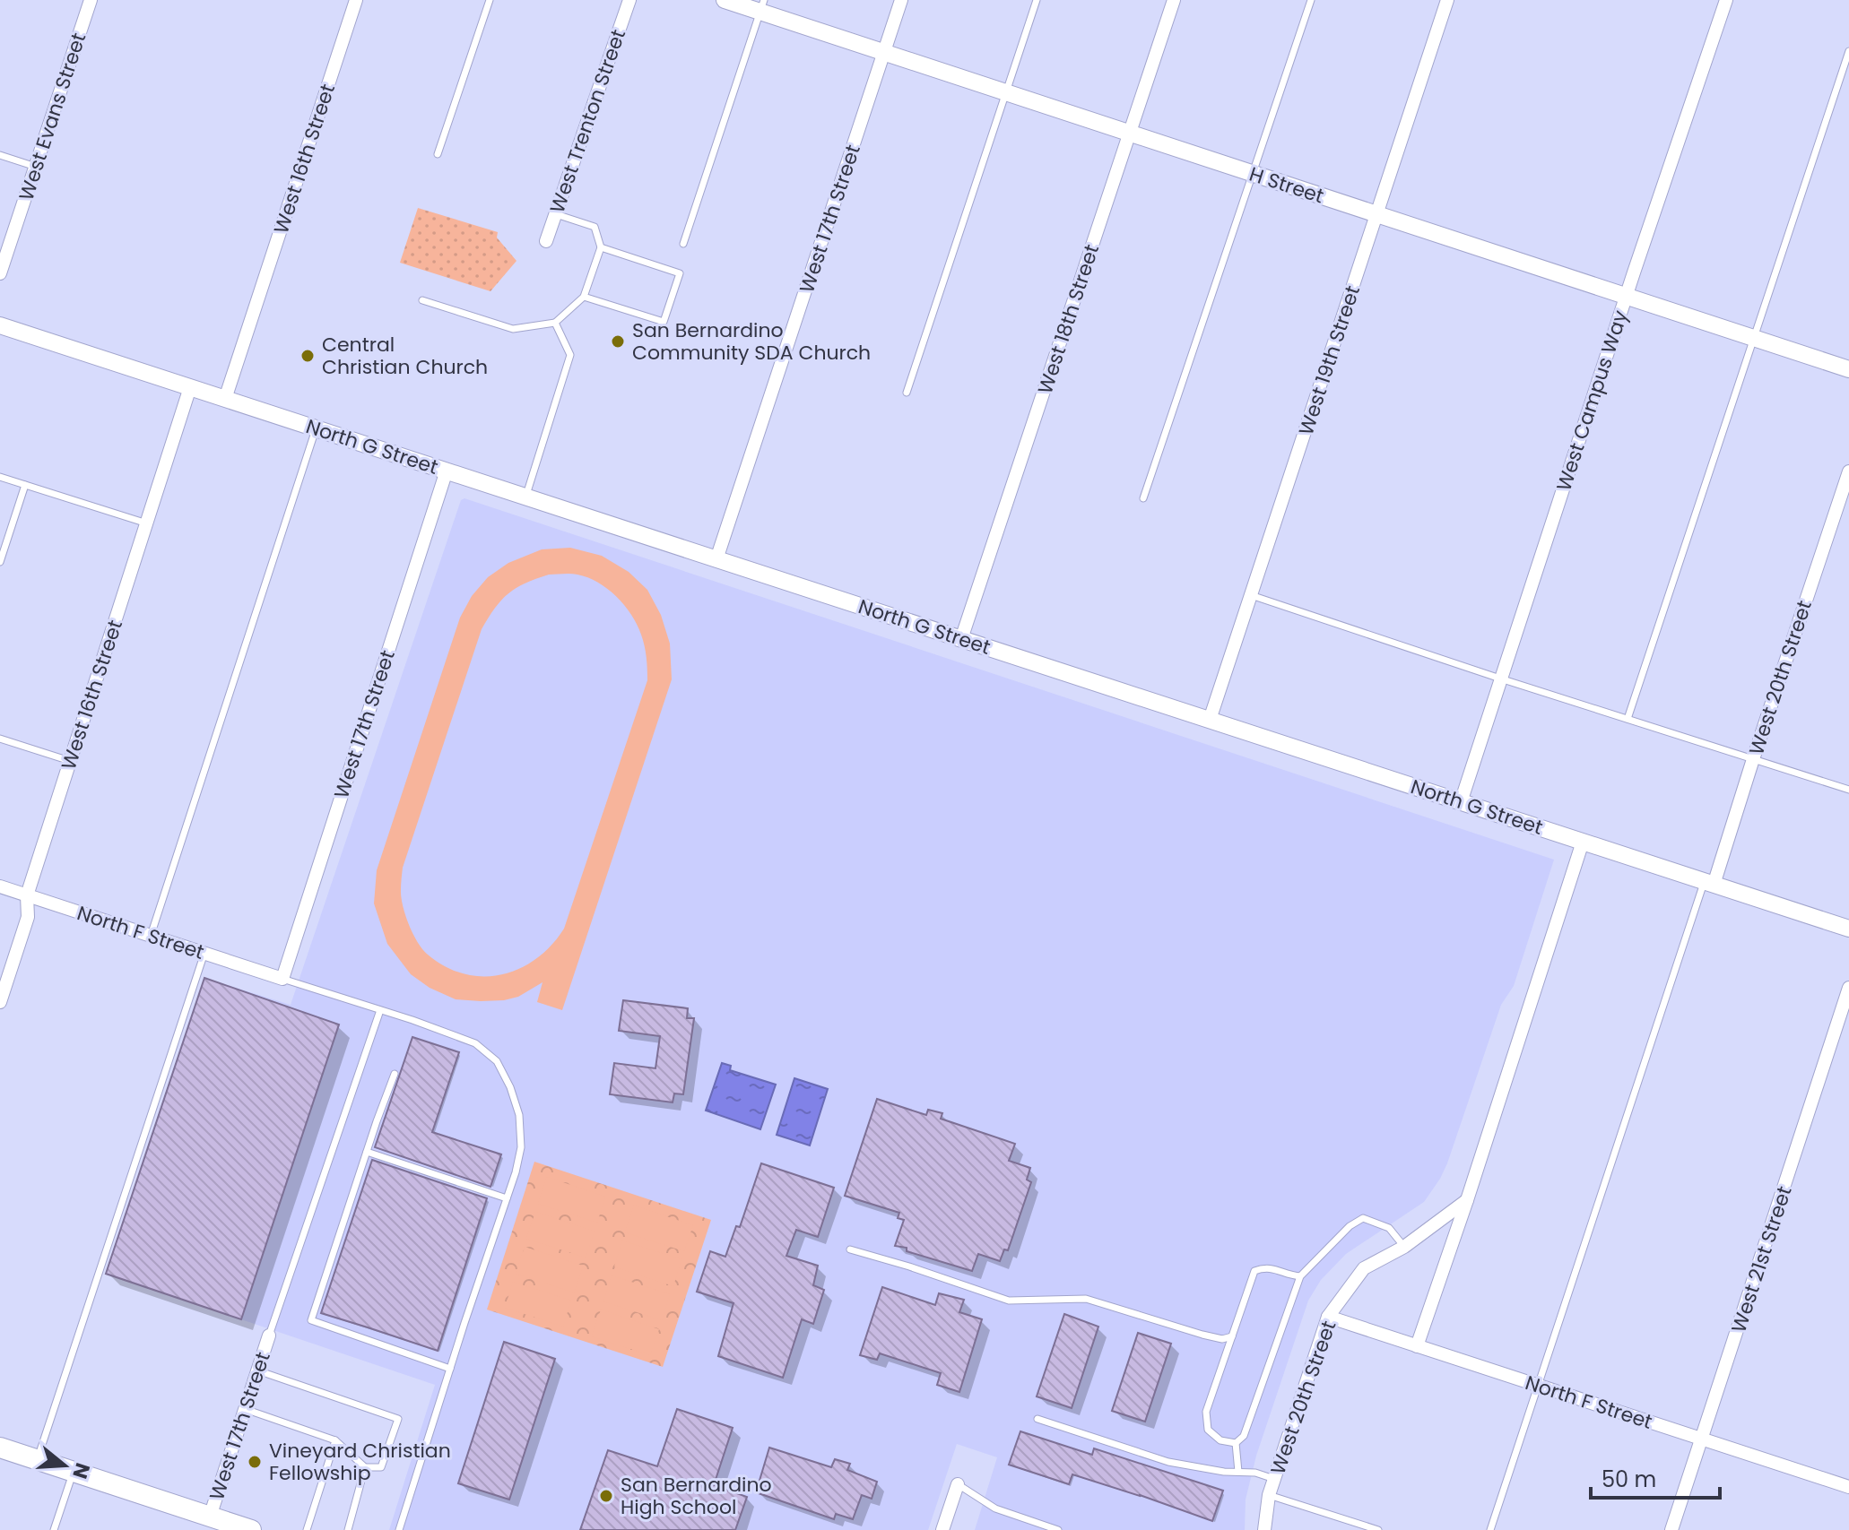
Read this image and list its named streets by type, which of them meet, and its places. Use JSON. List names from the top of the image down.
{
  "streets": {
    "street": [
      "West Evans Street",
      "West Trenton Street",
      "West 16th Street",
      "H Street",
      "West 17th Street",
      "West 18th Street",
      "West 19th Street",
      "West Campus Way",
      "North G Street",
      "West 20th Street",
      "North F Street",
      "West 21st Street"
    ]
  },
  "crossings": [
    ["West 16th Street", "North G Street"],
    ["West 16th Street", "North F Street"],
    ["H Street", "West 17th Street"],
    ["H Street", "West 18th Street"],
    ["H Street", "West 19th Street"],
    ["H Street", "West Campus Way"],
    ["West 17th Street", "North G Street"],
    ["West 17th Street", "North F Street"],
    ["West 18th Street", "North G Street"],
    ["West 19th Street", "North G Street"],
    ["West Campus Way", "North G Street"],
    ["North G Street", "West 20th Street"],
    ["West 20th Street", "North F Street"],
    ["North F Street", "West 21st Street"]
  ],
  "places": [
    "San Bernardino Community SDA Church",
    "Central Christian Church",
    "Vineyard Christian Fellowship",
    "San Bernardino High School"
  ],
  "scale_bar": "50 m",
  "north": "right"
}
